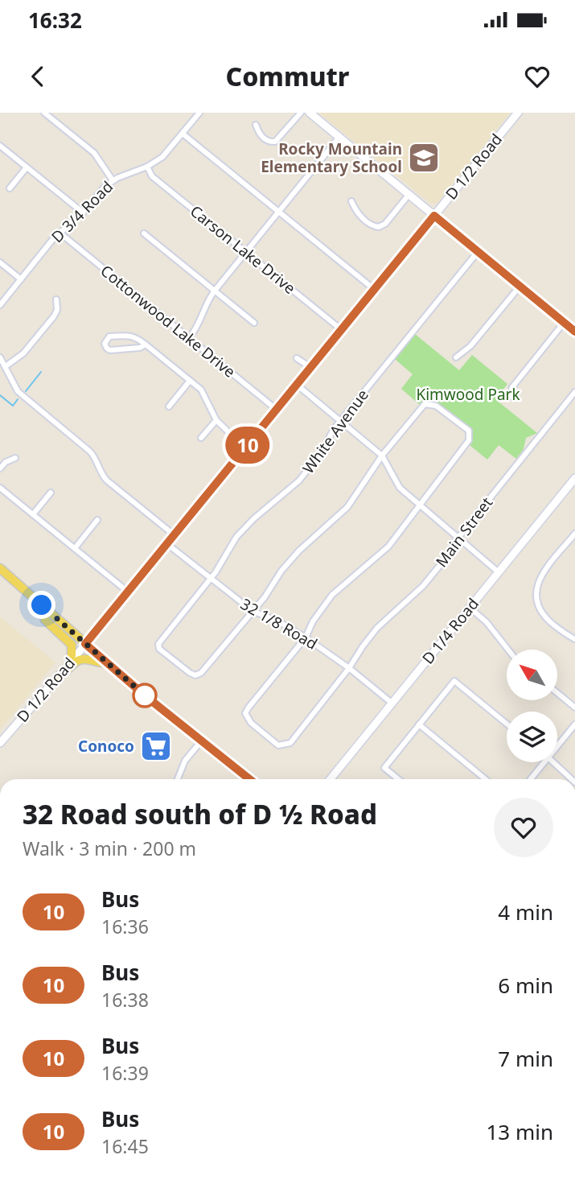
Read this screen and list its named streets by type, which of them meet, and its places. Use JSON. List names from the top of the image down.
{
  "streets": {
    "main road": ["D 1/2 Road", "D 1/4 Road"],
    "street": [
      "D 3/4 Road",
      "Carson Lake Drive",
      "Cottonwood Lake Drive",
      "White Avenue",
      "Main Street",
      "32 1/8 Road"
    ]
  },
  "crossings": [
    ["D 1/2 Road", "Carson Lake Drive"],
    ["D 1/2 Road", "Cottonwood Lake Drive"],
    ["D 1/2 Road", "32 1/8 Road"],
    ["D 3/4 Road", "Carson Lake Drive"],
    ["D 3/4 Road", "Cottonwood Lake Drive"],
    ["White Avenue", "32 1/8 Road"],
    ["Main Street", "32 1/8 Road"],
    ["32 1/8 Road", "D 1/4 Road"]
  ],
  "parks": ["Kimwood Park"],
  "places": {
    "school or university": ["Rocky Mountain Elementary School"],
    "supermarket": ["Conoco"]
  },
  "lines": ["bus line 10"],
  "north": "top left",
  "page": {
    "status": "16:32",
    "header": "Commutr",
    "on_map": "10",
    "heading": ["32 Road south of D ½ Road", "Walk · 3 min · 200 m"],
    "list": [
      {
        "mark": "10",
        "name": "Bus",
        "note": "16:36",
        "value": "4 min"
      },
      {
        "mark": "10",
        "name": "Bus",
        "note": "16:38",
        "value": "6 min"
      },
      {
        "mark": "10",
        "name": "Bus",
        "note": "16:39",
        "value": "7 min"
      },
      {
        "mark": "10",
        "name": "Bus",
        "note": "16:45",
        "value": "13 min"
      }
    ]
  }
}
